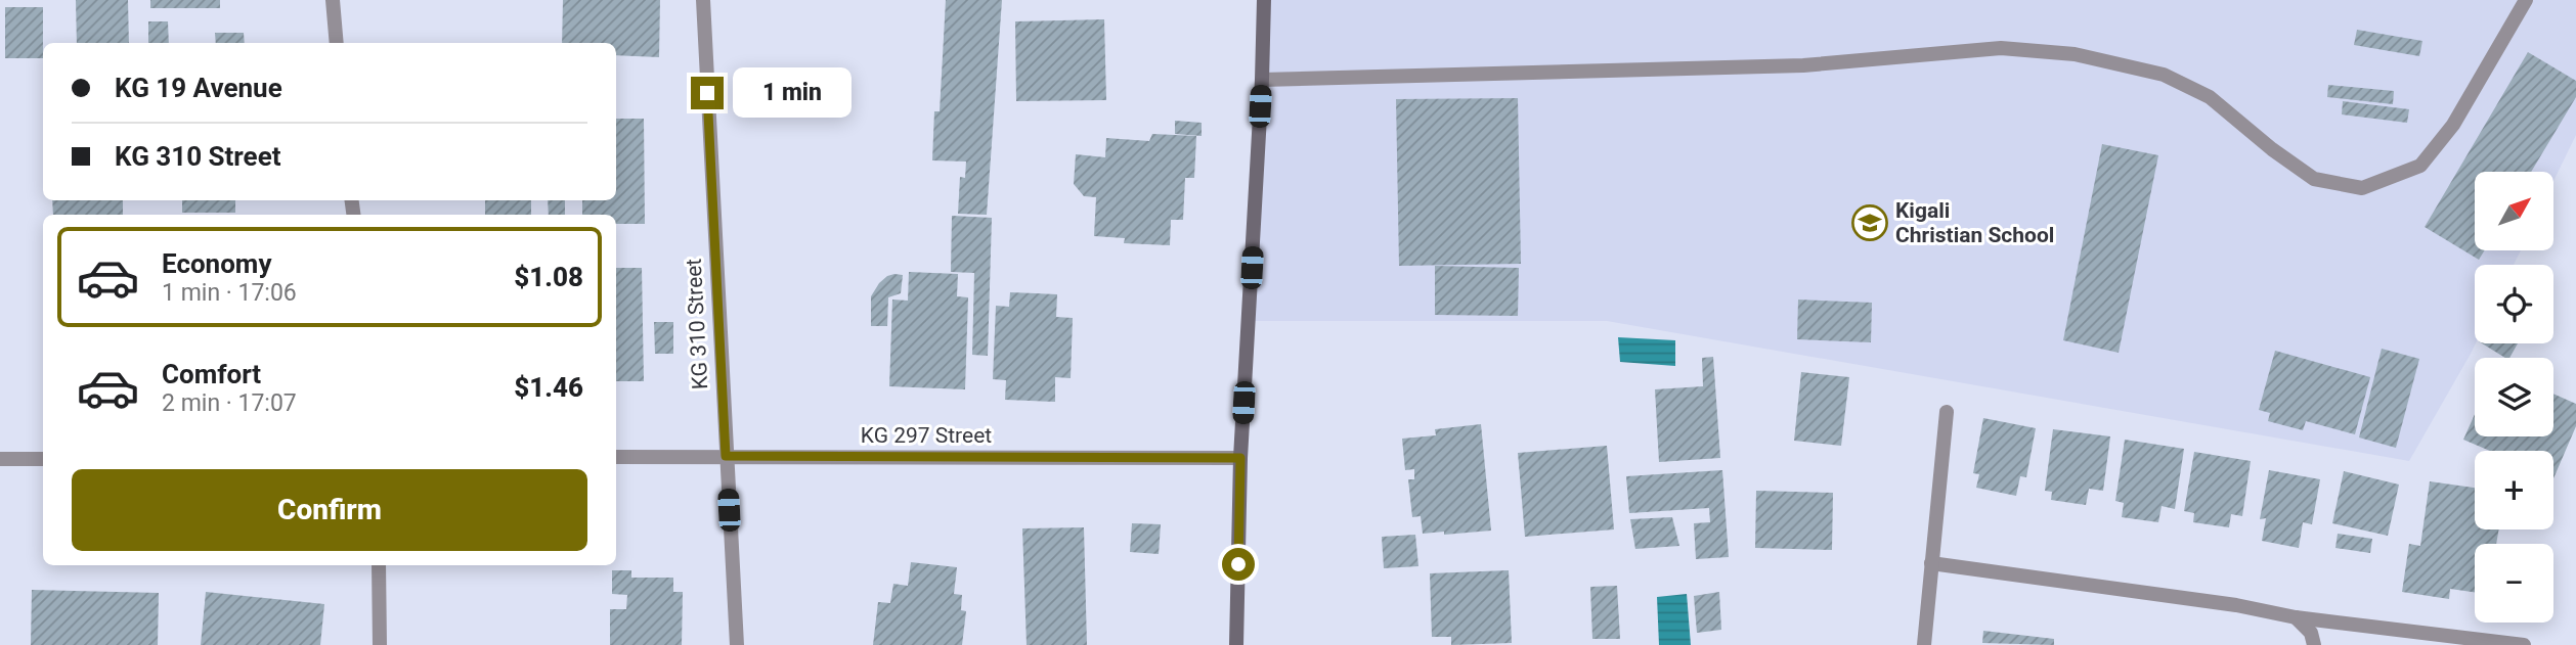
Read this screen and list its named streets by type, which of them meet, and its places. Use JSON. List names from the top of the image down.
{
  "streets": {
    "street": ["KG 310 Street", "KG 297 Street"]
  },
  "crossings": [
    ["KG 310 Street", "KG 297 Street"]
  ],
  "places": {
    "school or university": ["Kigali Christian School"]
  },
  "north": "top right",
  "page": {
    "banner": ["KG 19 Avenue", "KG 310 Street"],
    "bubble": "1 min",
    "map_buttons": ["+", "−"],
    "list": [
      {
        "name": "Economy",
        "note": "1 min · 17:06",
        "value": "$1.08"
      },
      {
        "name": "Comfort",
        "note": "2 min · 17:07",
        "value": "$1.46"
      }
    ],
    "buttons": "Confirm"
  }
}
